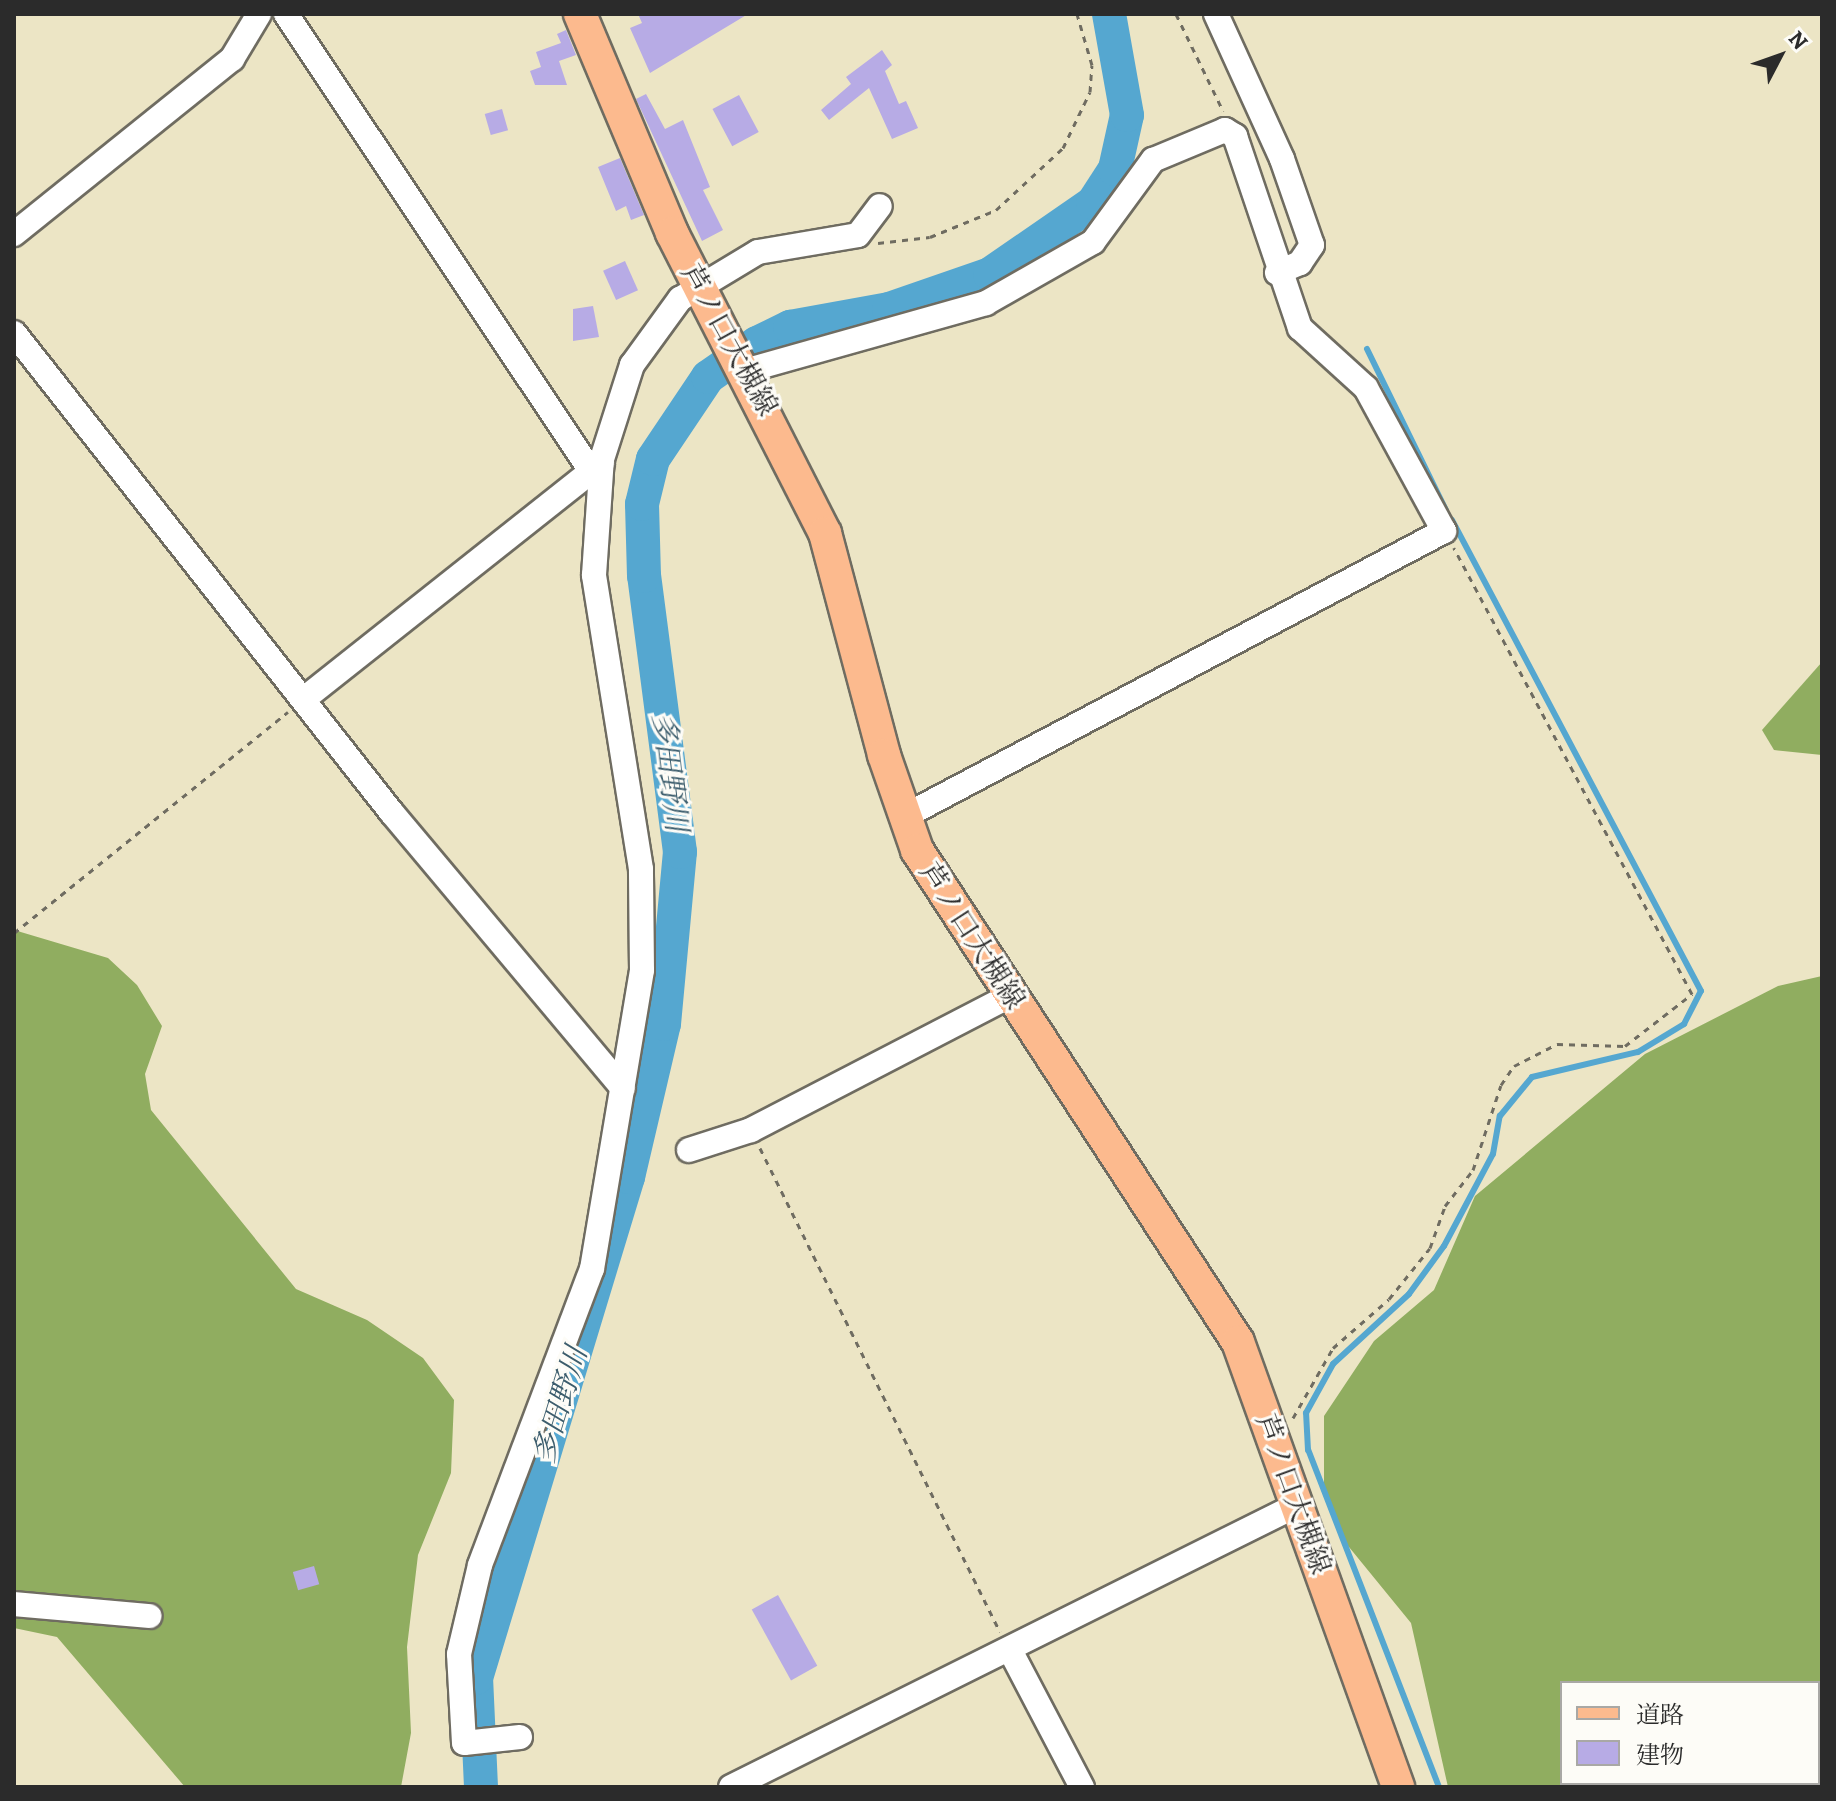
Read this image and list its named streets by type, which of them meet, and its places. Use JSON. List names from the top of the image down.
{
  "streets": {
    "main road": ["芦ノ口大槻線"]
  },
  "water": ["多田野川"],
  "legend": ["道路", "建物"],
  "north": "top right"
}
